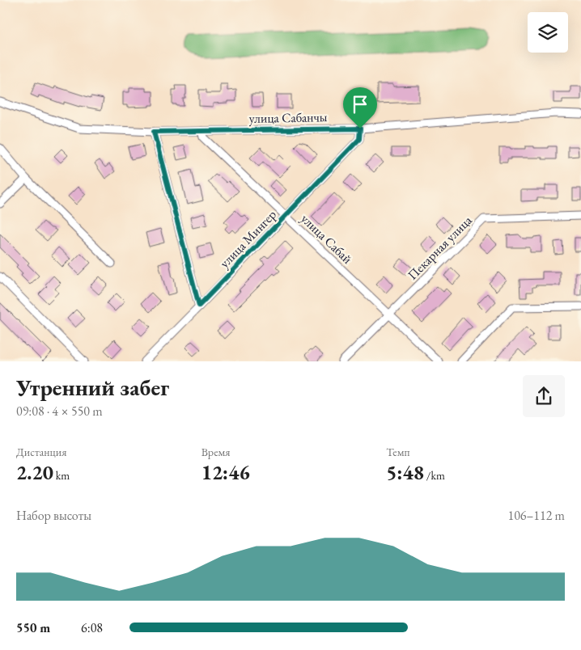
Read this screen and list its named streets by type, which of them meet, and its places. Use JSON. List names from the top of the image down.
{
  "streets": {
    "street": [
      "улица Сабанчы",
      "улица Мингер",
      "улица Сабай",
      "Пекарная улица"
    ]
  },
  "crossings": [
    ["улица Сабанчы", "улица Мингер"],
    ["улица Сабанчы", "улица Сабай"],
    ["улица Мингер", "улица Сабай"],
    ["улица Сабай", "Пекарная улица"]
  ],
  "page": {
    "heading": ["Утренний забег", "09:08 · 4 × 550 m"],
    "stats": [
      ["Дистанция", "2.20 km"],
      ["Время", "12:46"],
      ["Темп", "5:48 /km"]
    ],
    "chart": ["Набор высоты", "106–112 m"],
    "list": [
      {
        "name": "550 m",
        "note": "6:08"
      }
    ]
  }
}
